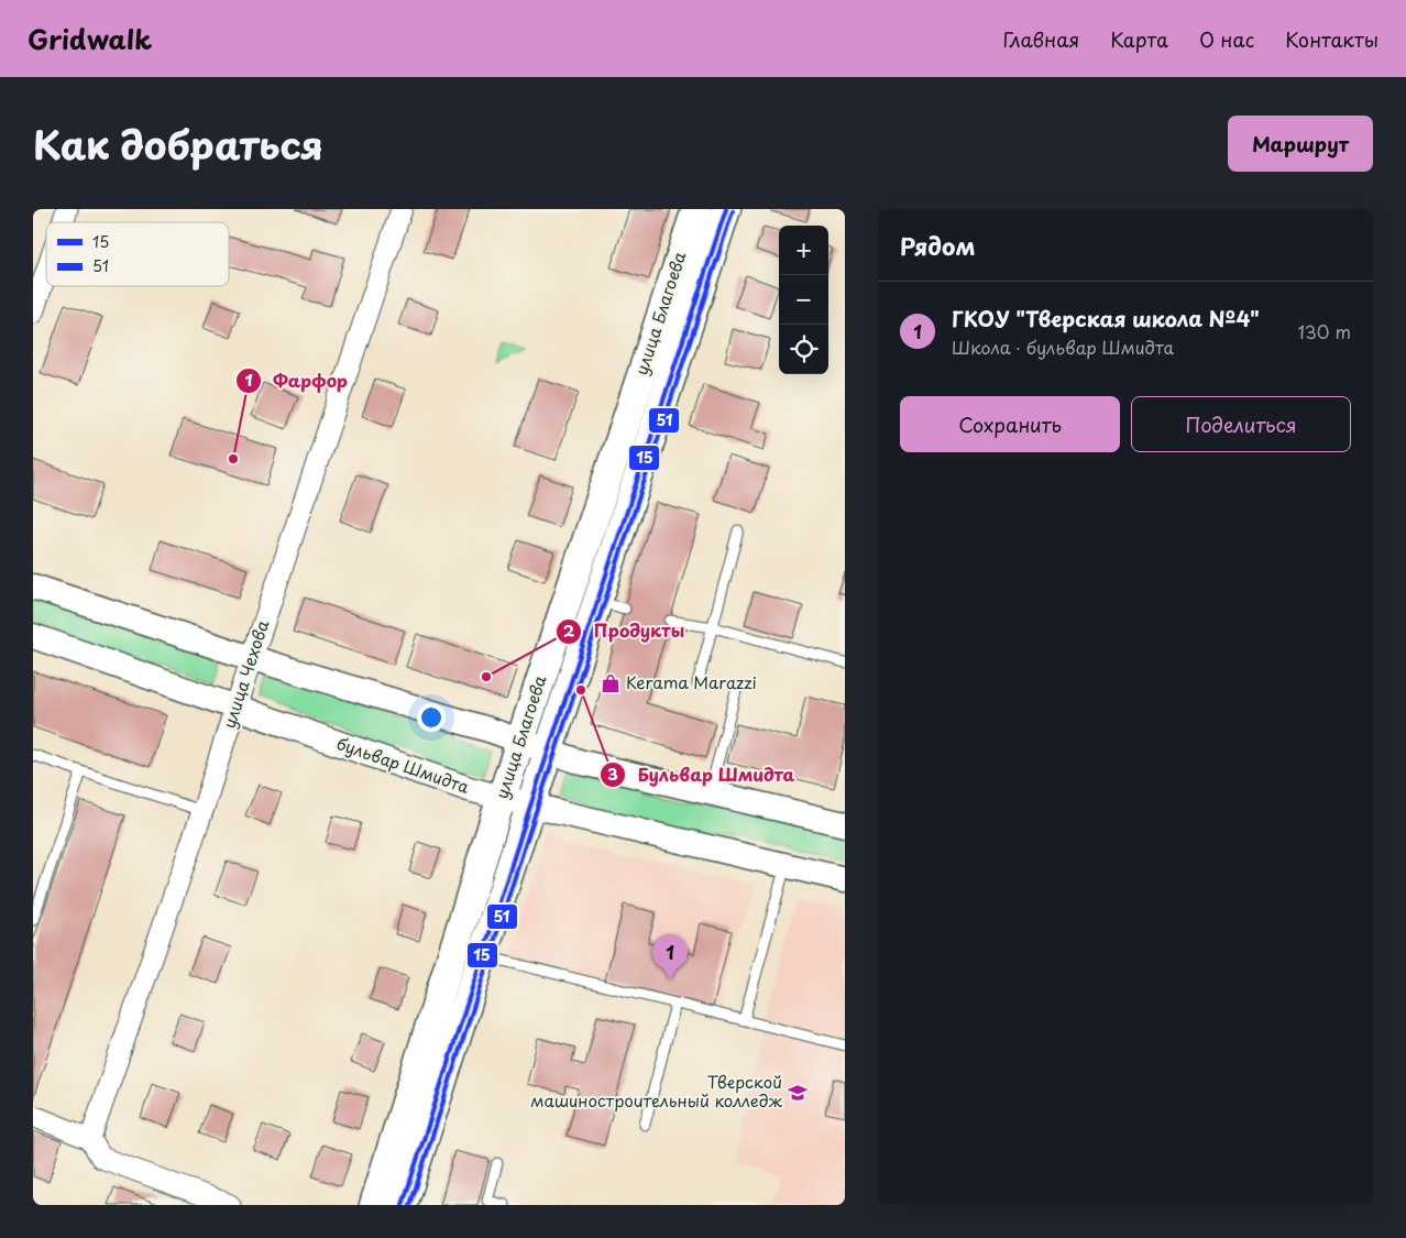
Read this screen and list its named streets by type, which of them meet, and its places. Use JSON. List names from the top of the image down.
{
  "streets": {
    "main road": ["улица Благоева"],
    "street": ["улица Чехова", "бульвар Шмидта"]
  },
  "crossings": [
    ["улица Благоева", "бульвар Шмидта"],
    ["улица Чехова", "бульвар Шмидта"]
  ],
  "places": {
    "other": ["Фарфор", "Продукты", "Бульвар Шмидта"],
    "shop": ["Kerama Marazzi"],
    "school or university": ["Тверской машиностроительный колледж"]
  },
  "lines": ["transit line 15", "transit line 51"],
  "legend": ["15", "51"],
  "page": {
    "header": "Gridwalk",
    "nav": [
      "Главная",
      "Карта",
      "О нас",
      "Контакты"
    ],
    "title": "Как добраться",
    "buttons": [
      "Маршрут",
      ["Сохранить", "Поделиться"]
    ],
    "heading": "Рядом",
    "map_buttons": ["+", "−"],
    "list": [
      {
        "mark": "1",
        "name": "ГКОУ \"Тверская школа №4\"",
        "note": "Школа · бульвар Шмидта",
        "value": "130 m"
      }
    ],
    "pins": "1"
  }
}
